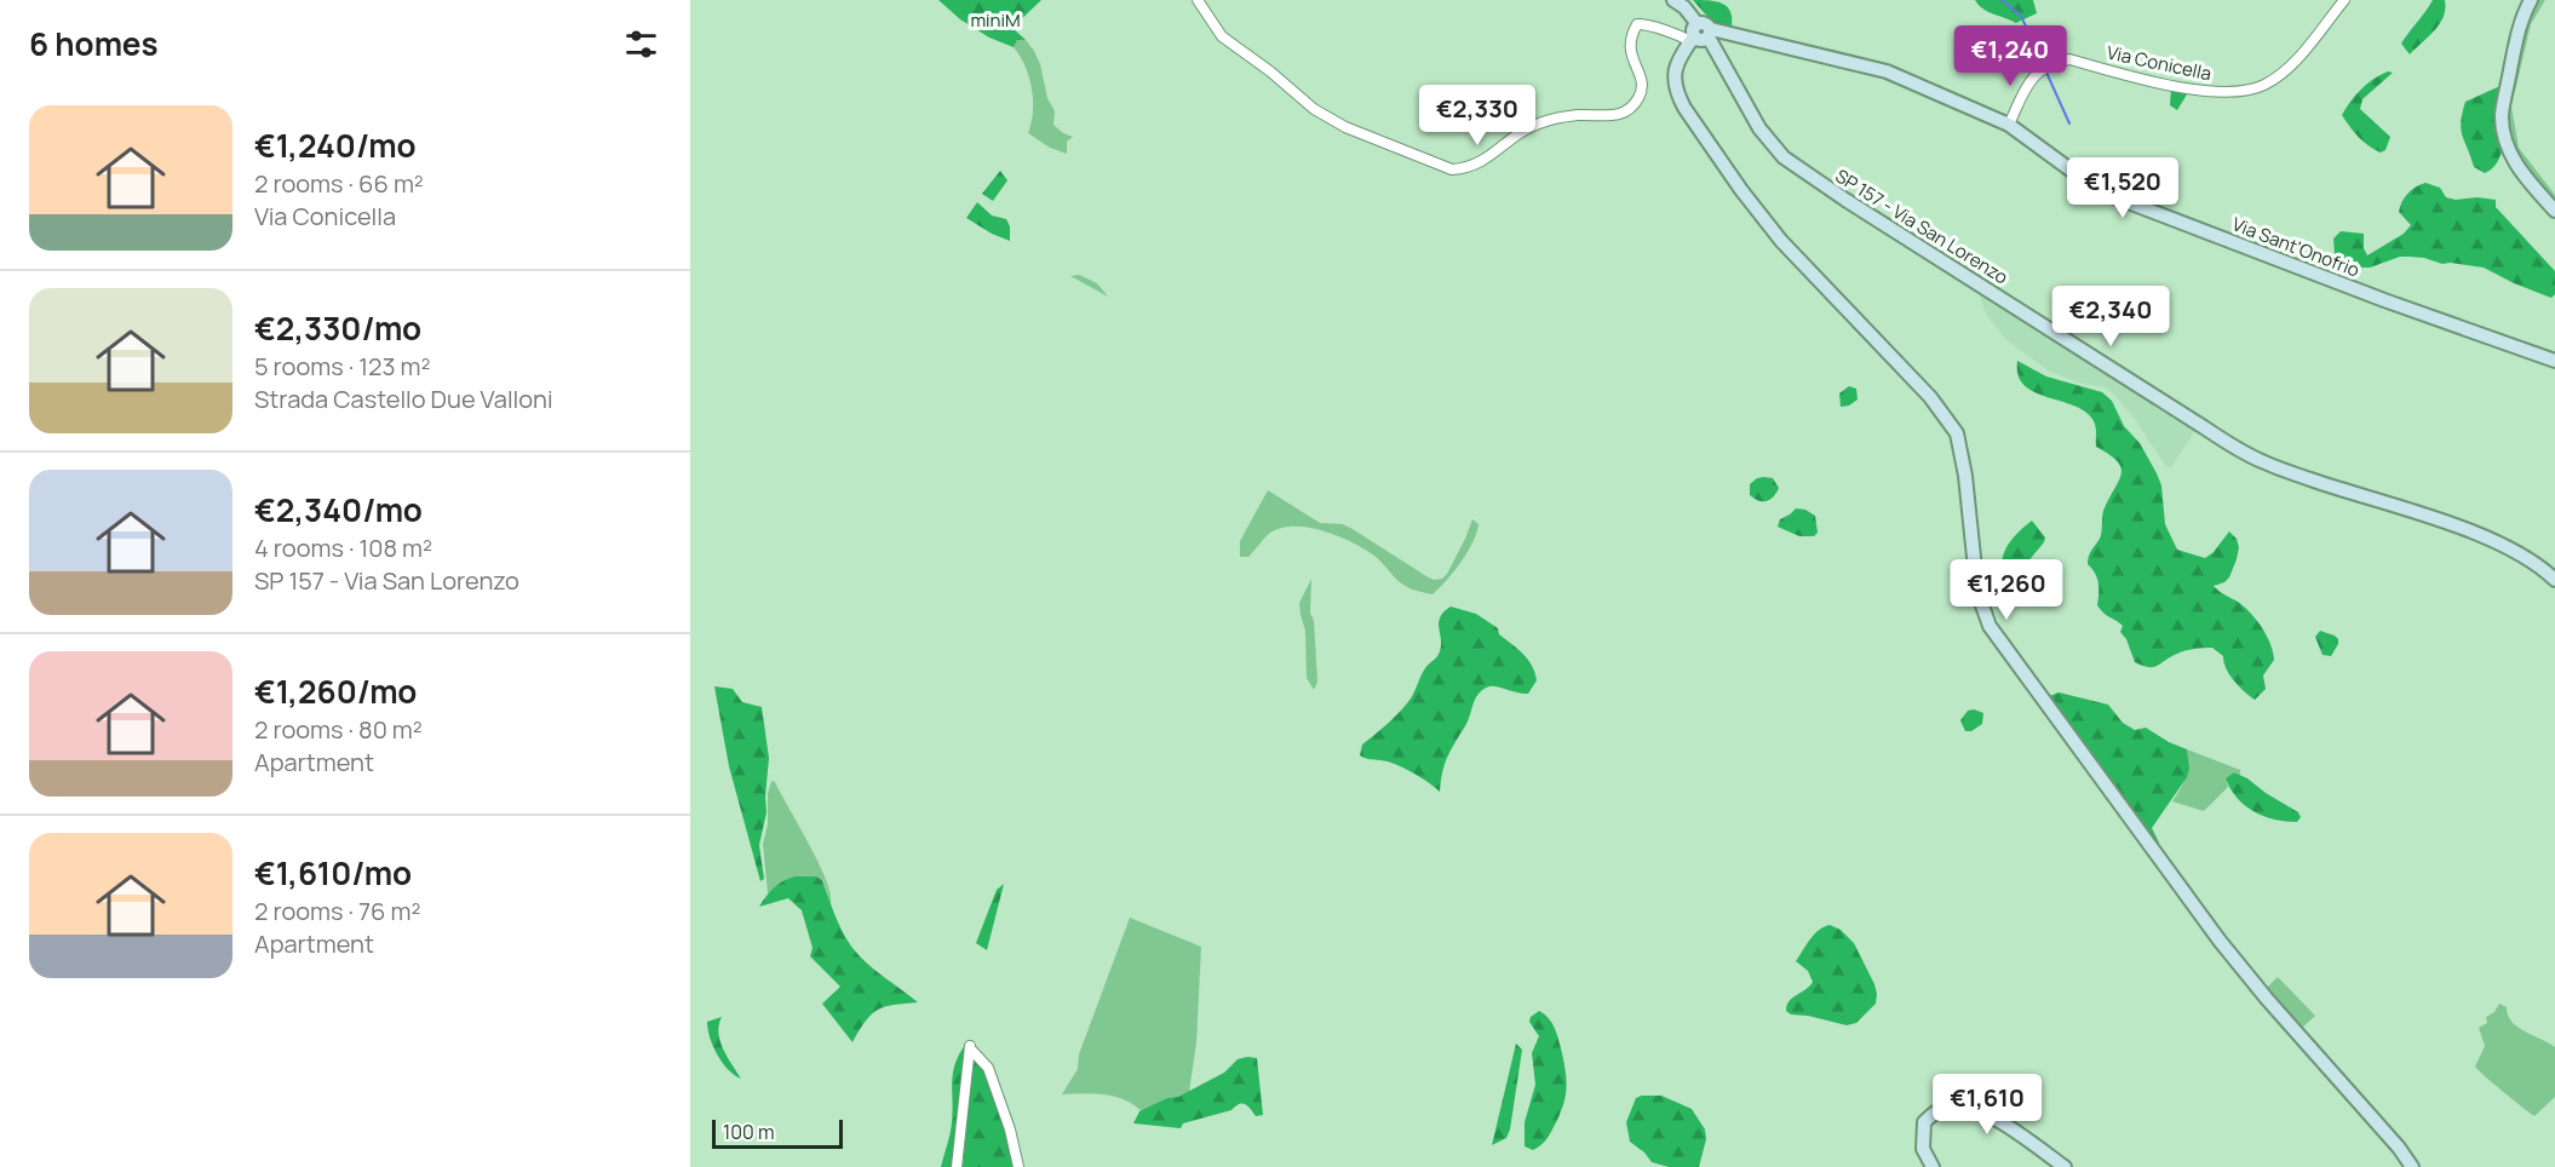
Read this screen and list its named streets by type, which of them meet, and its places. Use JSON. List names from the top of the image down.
{
  "streets": {
    "street": ["Via Conicella", "SP 157 - Via San Lorenzo", "Via Sant'Onofrio"]
  },
  "crossings": [
    ["Via Conicella", "Via Sant'Onofrio"],
    ["SP 157 - Via San Lorenzo", "Via Sant'Onofrio"]
  ],
  "parks": ["miniM"],
  "scale_bar": "100 m",
  "page": {
    "heading": "6 homes",
    "price": [
      "€1,240",
      "€2,330",
      "€1,520",
      "€2,340",
      "€1,260",
      "€1,610"
    ],
    "list": [
      {
        "name": "€1,240/mo",
        "note": "2 rooms · 66 m² · Via Conicella"
      },
      {
        "name": "€2,330/mo",
        "note": "5 rooms · 123 m² · Strada Castello Due Valloni"
      },
      {
        "name": "€2,340/mo",
        "note": "4 rooms · 108 m² · SP 157 - Via San Lorenzo"
      },
      {
        "name": "€1,260/mo",
        "note": "2 rooms · 80 m² · Apartment"
      },
      {
        "name": "€1,610/mo",
        "note": "2 rooms · 76 m² · Apartment"
      }
    ],
    "scale": "100 m"
  }
}
